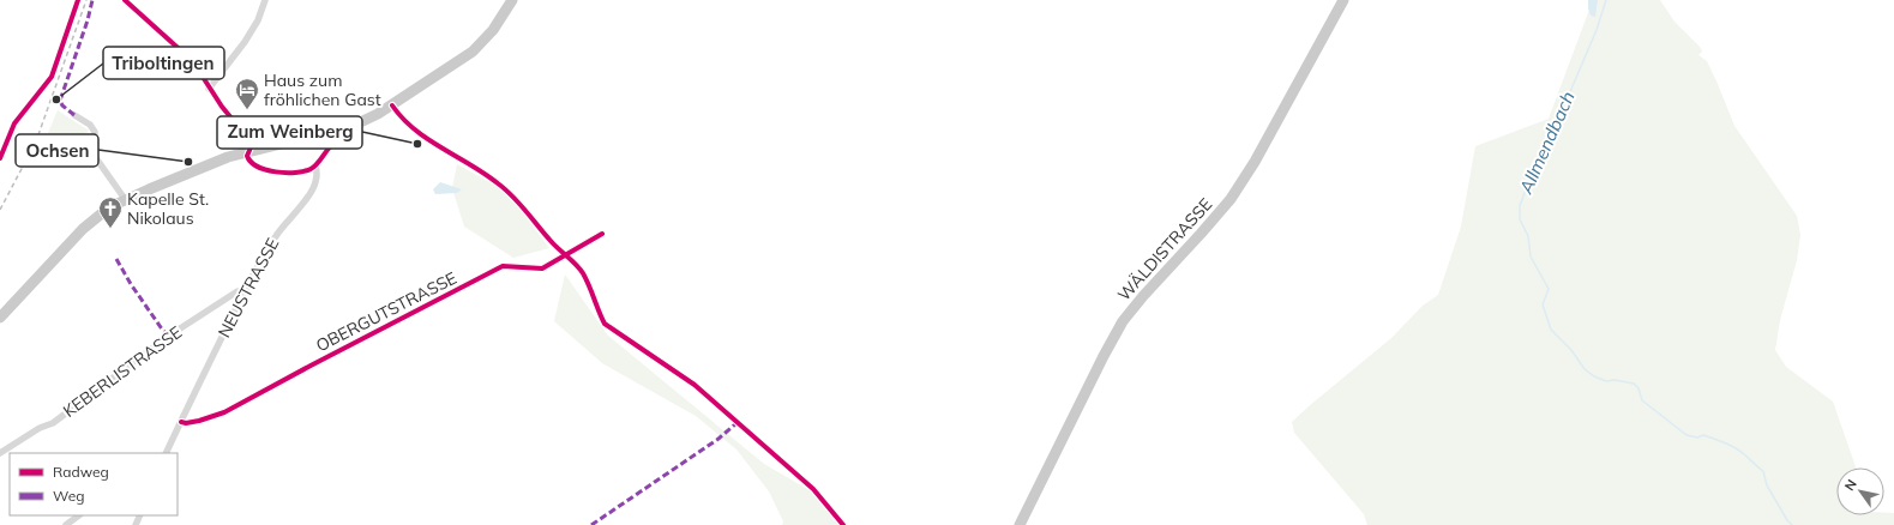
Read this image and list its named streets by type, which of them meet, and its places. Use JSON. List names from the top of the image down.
{
  "streets": {
    "main road": ["WÄLDISTRASSE"],
    "street": ["NEUSTRASSE", "OBERGUTSTRASSE", "KEBERLISTRASSE"]
  },
  "crossings": [
    ["NEUSTRASSE", "OBERGUTSTRASSE"],
    ["NEUSTRASSE", "KEBERLISTRASSE"]
  ],
  "water": ["Allmendbach"],
  "places": {
    "other": ["Triboltingen", "Zum Weinberg", "Ochsen"],
    "hotel": ["Haus zum fröhlichen Gast"],
    "church": ["Kapelle St. Nikolaus"]
  },
  "legend": ["Radweg", "Weg"],
  "north": "top left"
}
